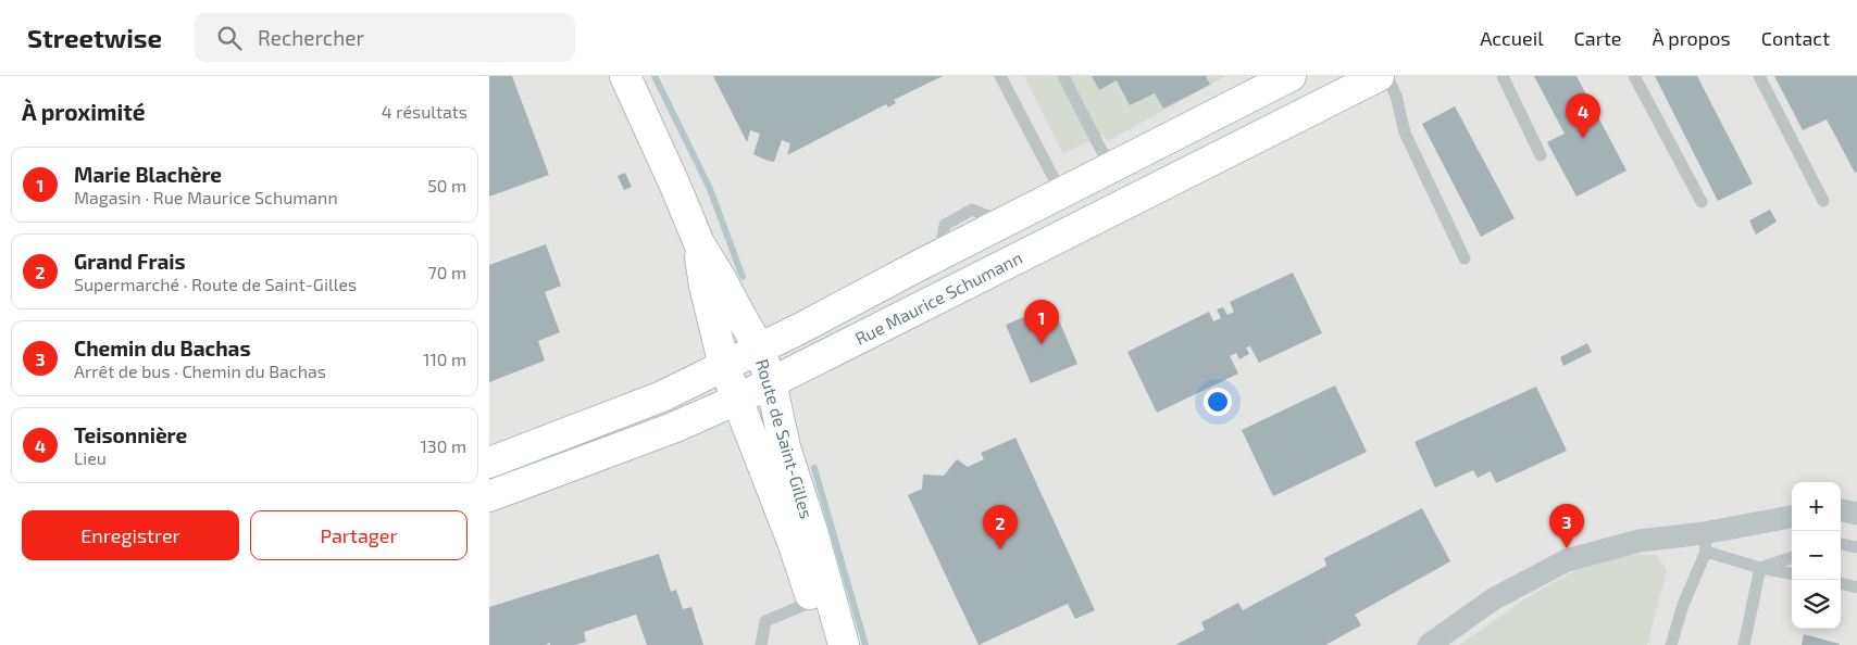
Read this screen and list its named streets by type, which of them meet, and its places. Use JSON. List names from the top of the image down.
{
  "streets": {
    "main road": ["Rue Maurice Schumann", "Route de Saint-Gilles"]
  },
  "crossings": [
    ["Rue Maurice Schumann", "Route de Saint-Gilles"]
  ],
  "page": {
    "header": "Streetwise",
    "search": "Rechercher",
    "nav": [
      "Accueil",
      "Carte",
      "À propos",
      "Contact"
    ],
    "heading": ["À proximité", "4 résultats"],
    "pins": [
      "4",
      "1",
      "3",
      "2"
    ],
    "list": [
      {
        "mark": "1",
        "name": "Marie Blachère",
        "note": "Magasin · Rue Maurice Schumann",
        "value": "50 m"
      },
      {
        "mark": "2",
        "name": "Grand Frais",
        "note": "Supermarché · Route de Saint-Gilles",
        "value": "70 m"
      },
      {
        "mark": "3",
        "name": "Chemin du Bachas",
        "note": "Arrêt de bus · Chemin du Bachas",
        "value": "110 m"
      },
      {
        "mark": "4",
        "name": "Teisonnière",
        "note": "Lieu",
        "value": "130 m"
      }
    ],
    "map_buttons": ["+", "−"],
    "buttons": ["Enregistrer", "Partager"]
  }
}
